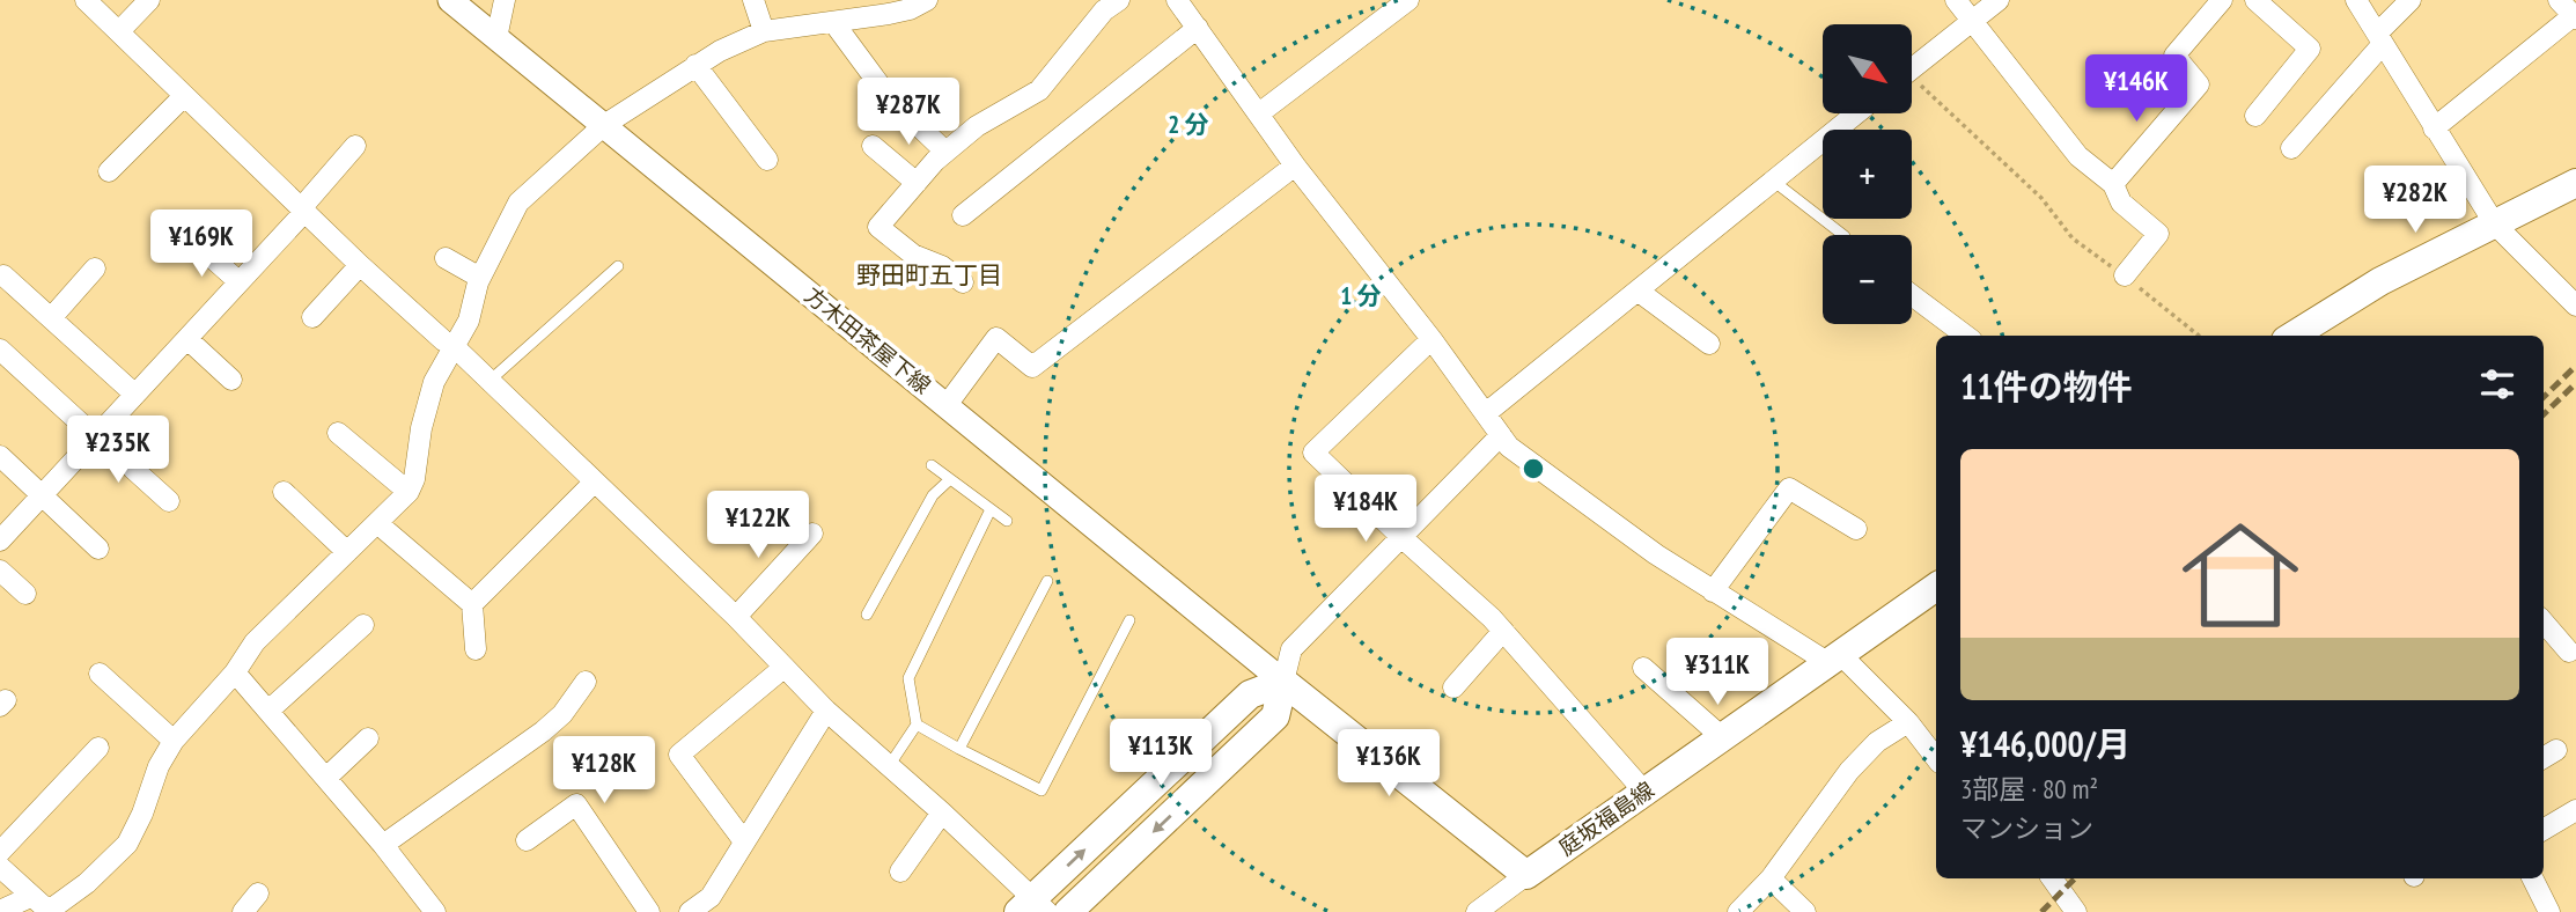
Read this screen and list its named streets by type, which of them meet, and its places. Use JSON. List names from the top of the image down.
{
  "streets": {
    "main road": ["庭坂福島線"],
    "street": ["方木田茶屋下線"]
  },
  "districts": ["野田町五丁目"],
  "north": "bottom right",
  "page": {
    "map_buttons": ["+", "−"],
    "price": [
      "¥146K",
      "¥287K",
      "¥282K",
      "¥169K",
      "¥235K",
      "¥184K",
      "¥122K",
      "¥311K",
      "¥113K",
      "¥136K",
      "¥128K"
    ],
    "heading": "11件の物件",
    "list": [
      {
        "name": "¥146,000/月",
        "note": "3部屋 · 80 m² · マンション"
      }
    ]
  },
  "rings": ["2 分", "1 分"]
}
